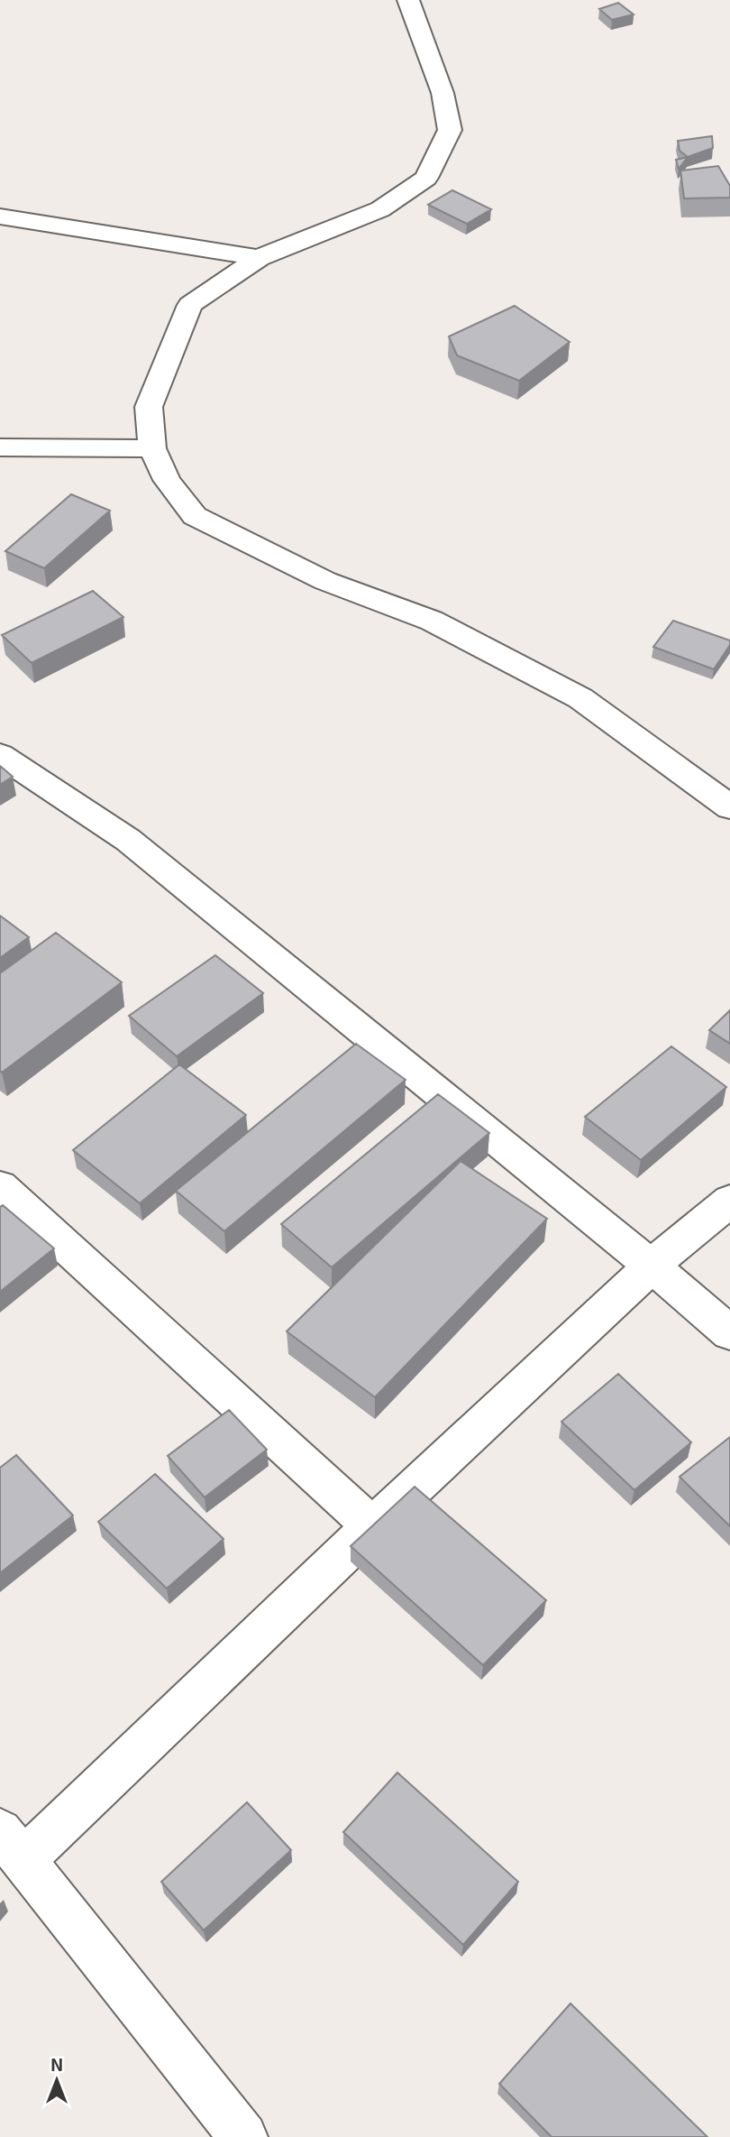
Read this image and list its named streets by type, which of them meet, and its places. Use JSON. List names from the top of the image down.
{
  "north": "top"
}
